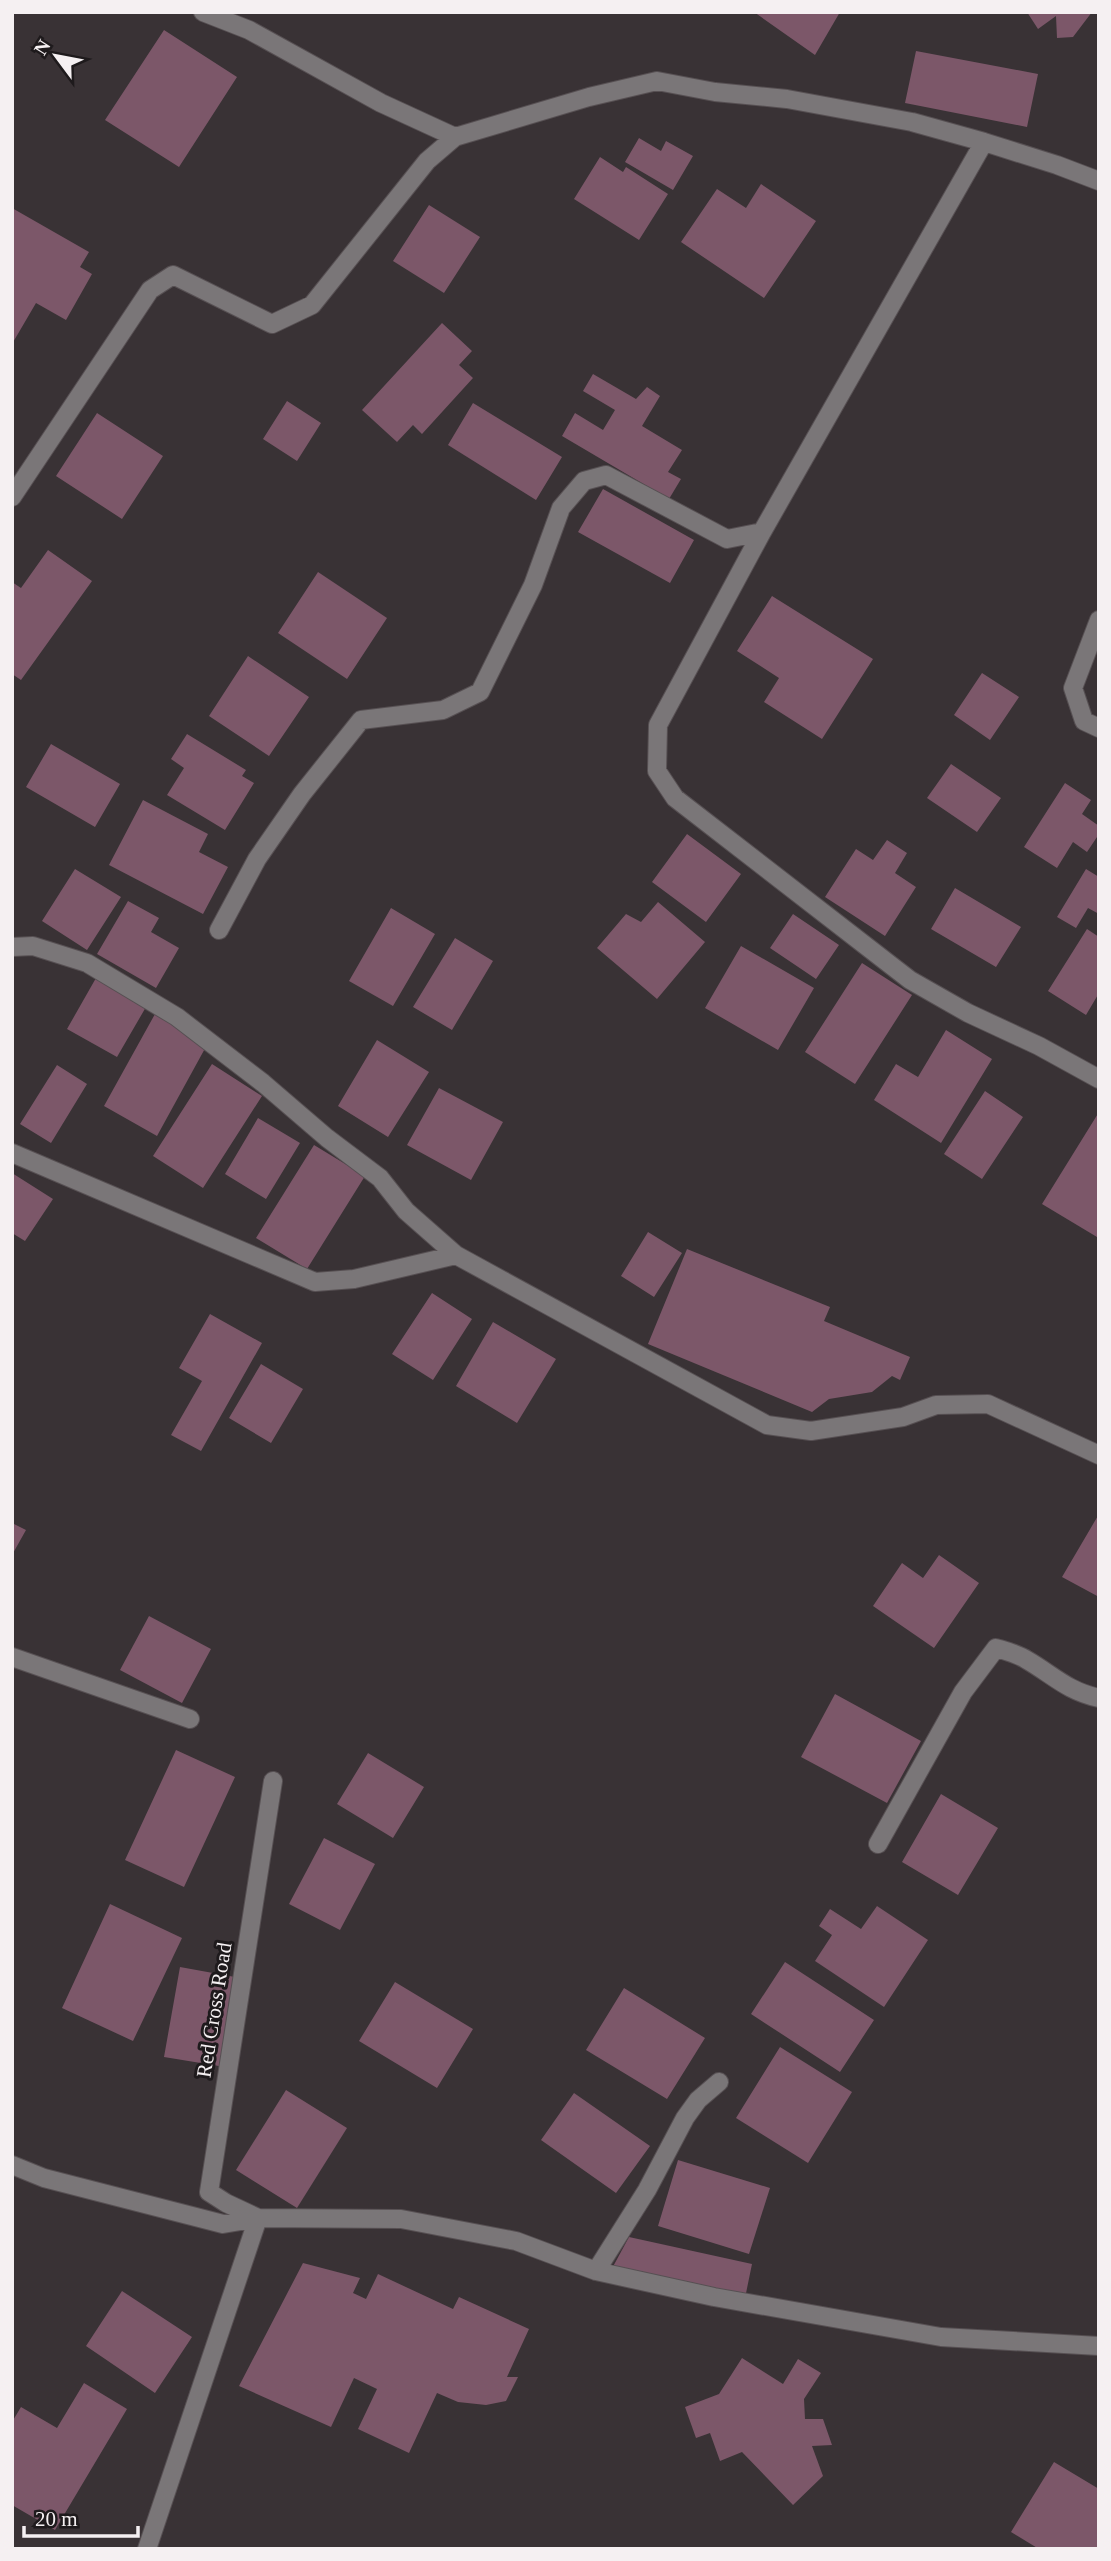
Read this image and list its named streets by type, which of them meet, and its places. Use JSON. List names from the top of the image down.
{
  "streets": {
    "street": ["Red Cross Road"]
  },
  "scale_bar": "20 m",
  "north": "top left"
}
